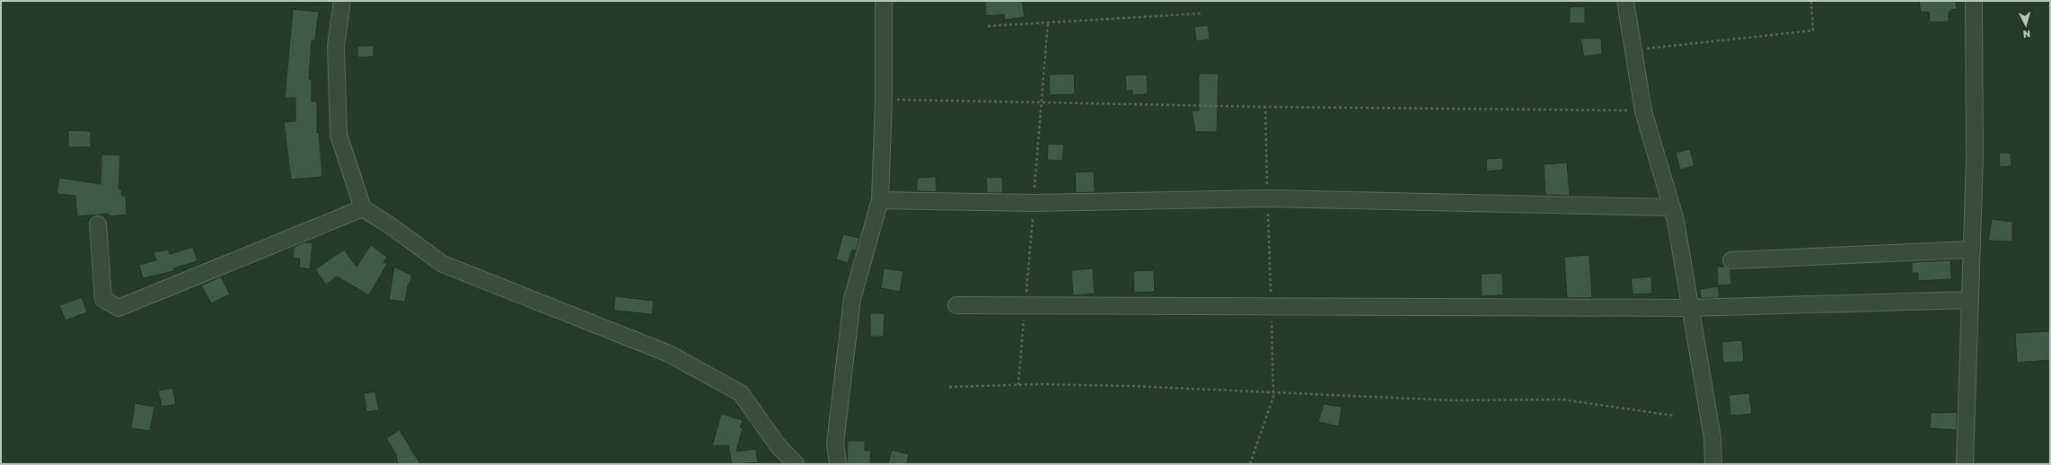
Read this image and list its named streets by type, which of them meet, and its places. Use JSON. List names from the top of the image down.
{
  "north": "bottom"
}
